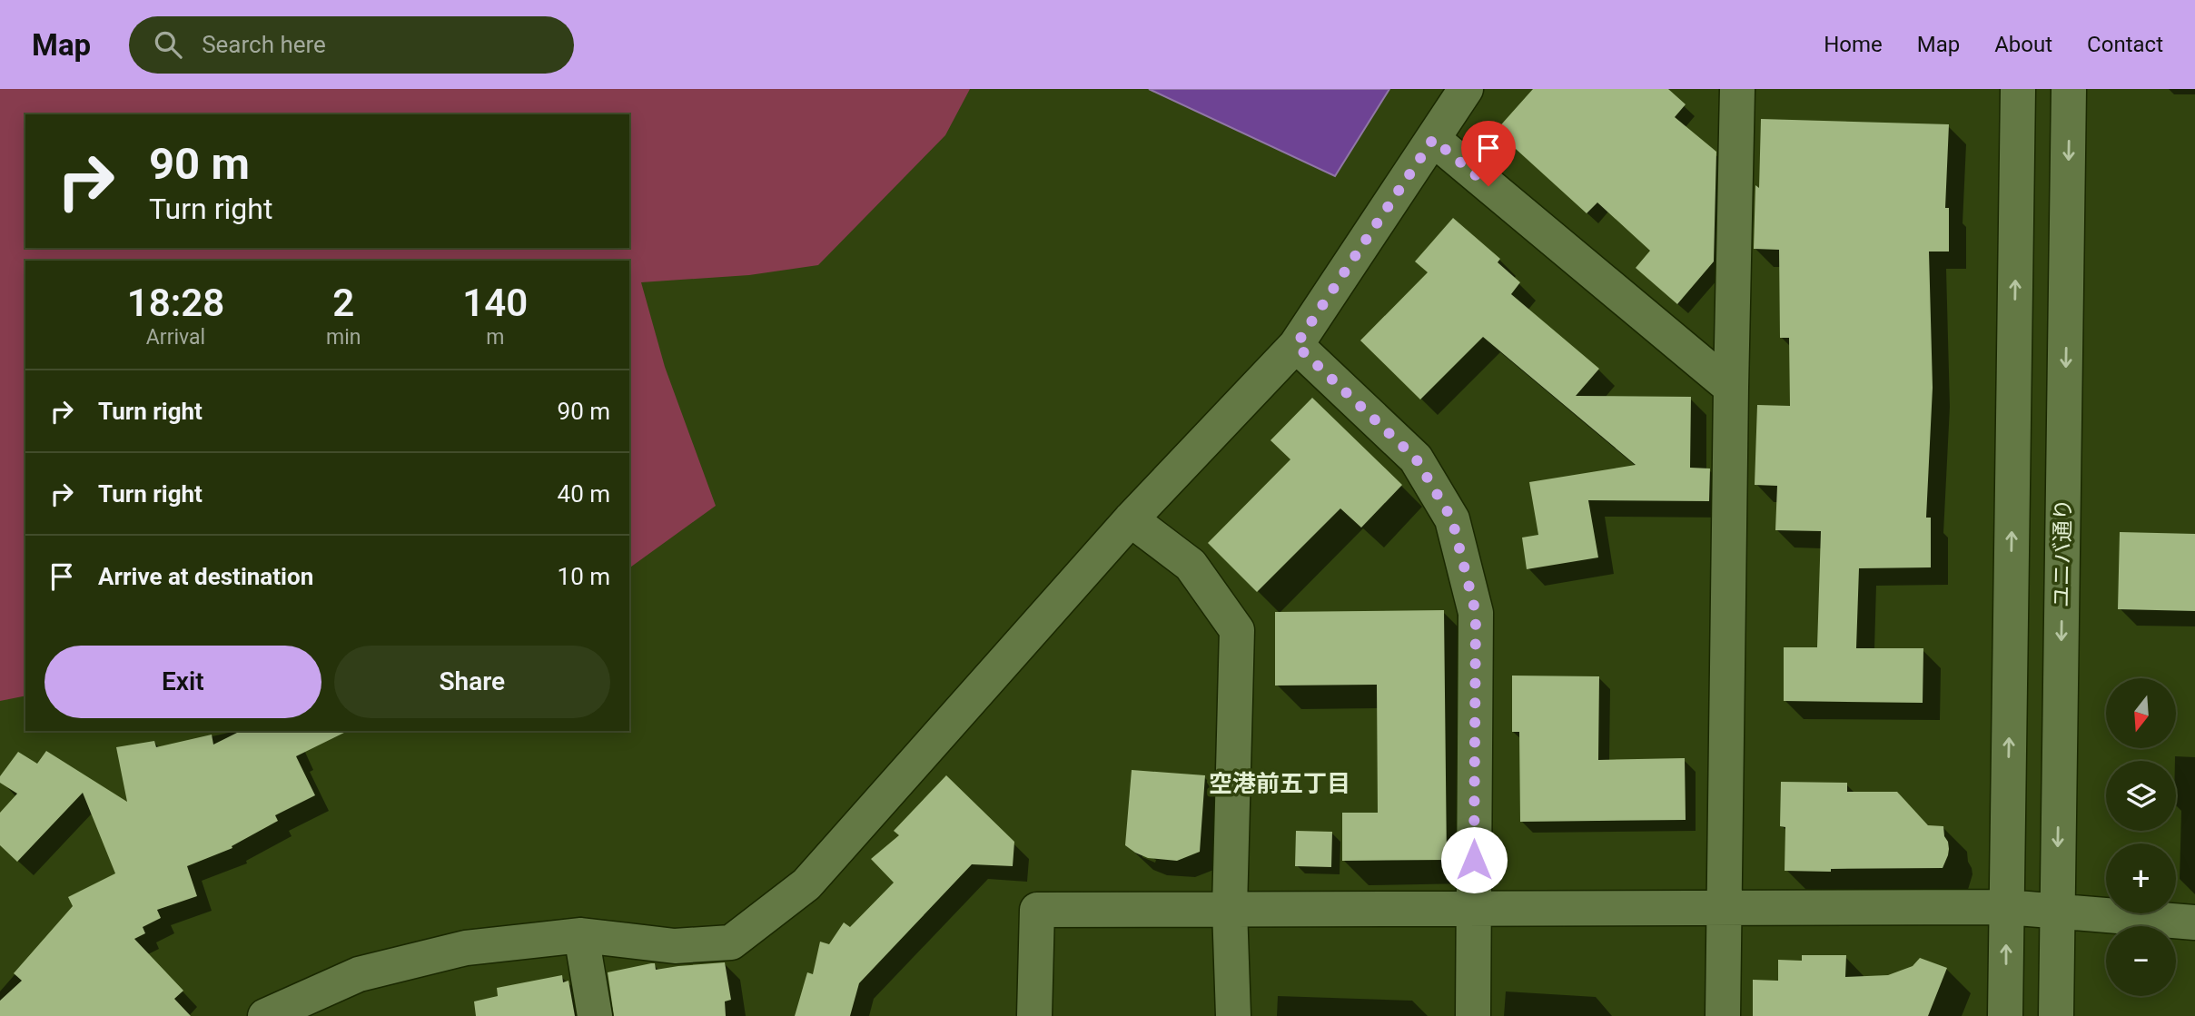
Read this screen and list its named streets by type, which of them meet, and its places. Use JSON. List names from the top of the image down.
{
  "streets": {
    "street": ["ユニバ通り"]
  },
  "districts": ["空港前五丁目"],
  "north": "bottom",
  "page": {
    "header": "Map",
    "search": "Search here",
    "nav": [
      "Home",
      "Map",
      "About",
      "Contact"
    ],
    "turn": ["90 m", "Turn right"],
    "eta": [
      "18:28",
      "Arrival",
      "2",
      "min",
      "140",
      "m"
    ],
    "list": [
      {
        "name": "Turn right",
        "value": "90 m"
      },
      {
        "name": "Turn right",
        "value": "40 m"
      },
      {
        "name": "Arrive at destination",
        "value": "10 m"
      }
    ],
    "buttons": ["Exit", "Share"],
    "map_buttons": ["+", "−"]
  }
}
